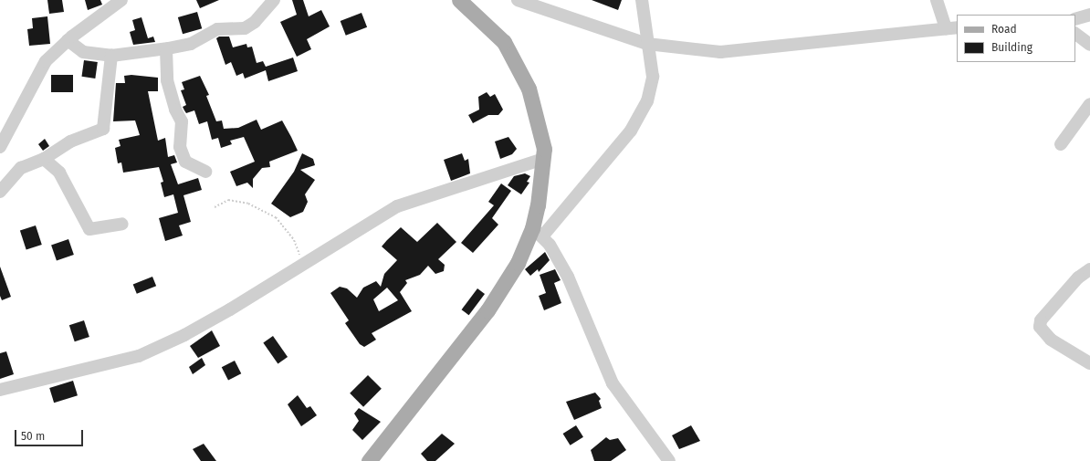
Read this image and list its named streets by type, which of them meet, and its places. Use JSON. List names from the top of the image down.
{
  "legend": ["Road", "Building"],
  "scale_bar": "50 m"
}
